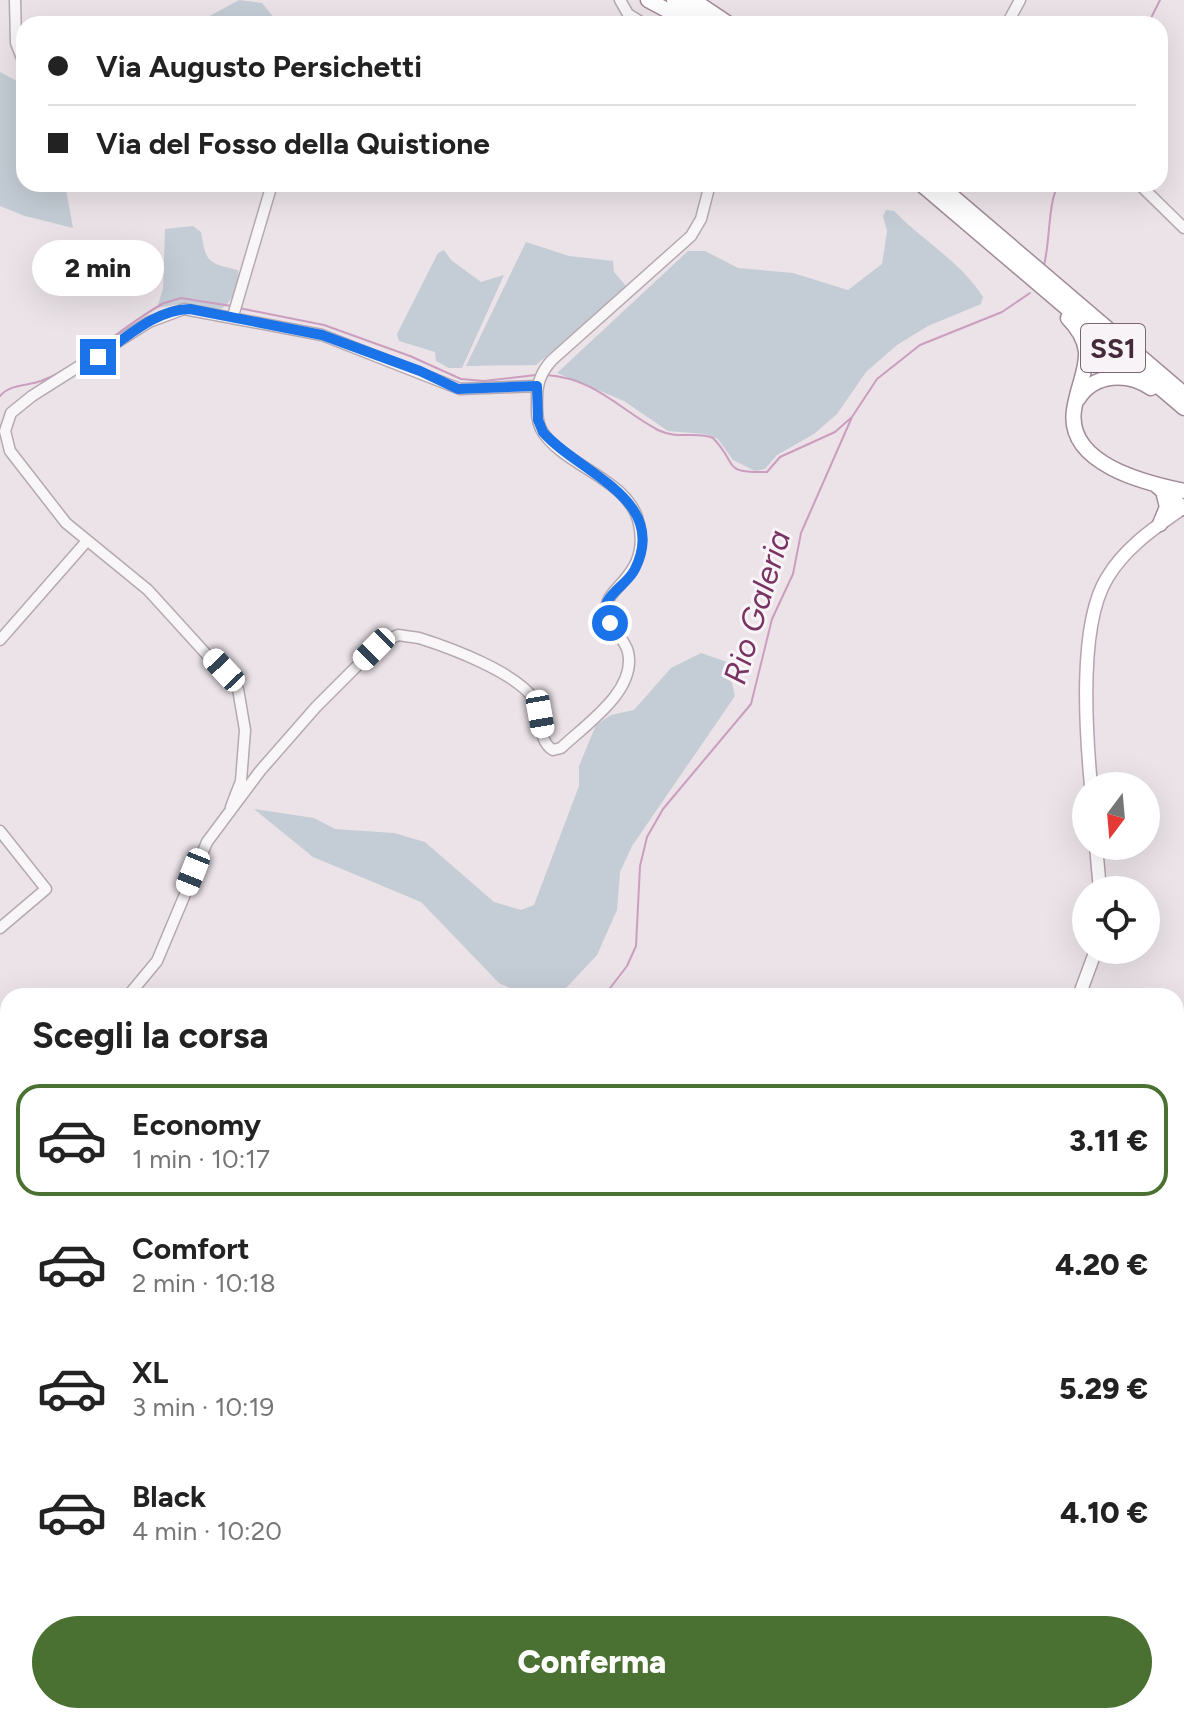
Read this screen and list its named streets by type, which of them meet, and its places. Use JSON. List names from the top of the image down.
{
  "streets": {
    "highway": ["SS1"]
  },
  "water": ["Rio Galeria"],
  "north": "bottom",
  "page": {
    "banner": ["Via Augusto Persichetti", "Via del Fosso della Quistione"],
    "bubble": "2 min",
    "heading": "Scegli la corsa",
    "list": [
      {
        "name": "Economy",
        "note": "1 min · 10:17",
        "value": "3.11 €"
      },
      {
        "name": "Comfort",
        "note": "2 min · 10:18",
        "value": "4.20 €"
      },
      {
        "name": "XL",
        "note": "3 min · 10:19",
        "value": "5.29 €"
      },
      {
        "name": "Black",
        "note": "4 min · 10:20",
        "value": "4.10 €"
      }
    ],
    "buttons": "Conferma"
  }
}
